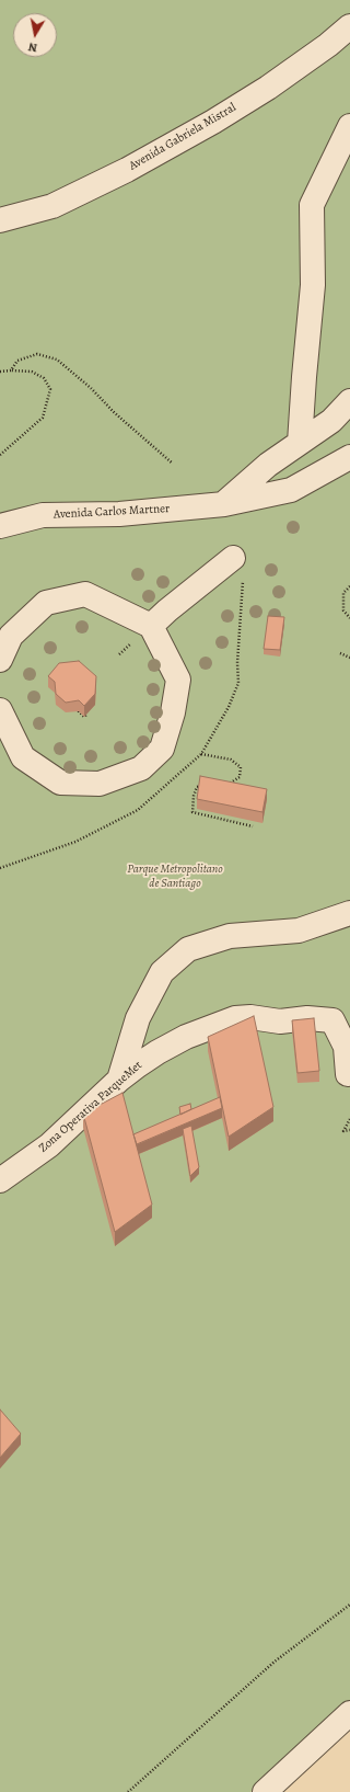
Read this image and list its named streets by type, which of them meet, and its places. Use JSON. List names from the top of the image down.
{
  "streets": {
    "street": ["Avenida Gabriela Mistral", "Avenida Carlos Martner", "Zona Operativa ParqueMet"]
  },
  "parks": ["Parque Metropolitano de Santiago"],
  "north": "bottom"
}
